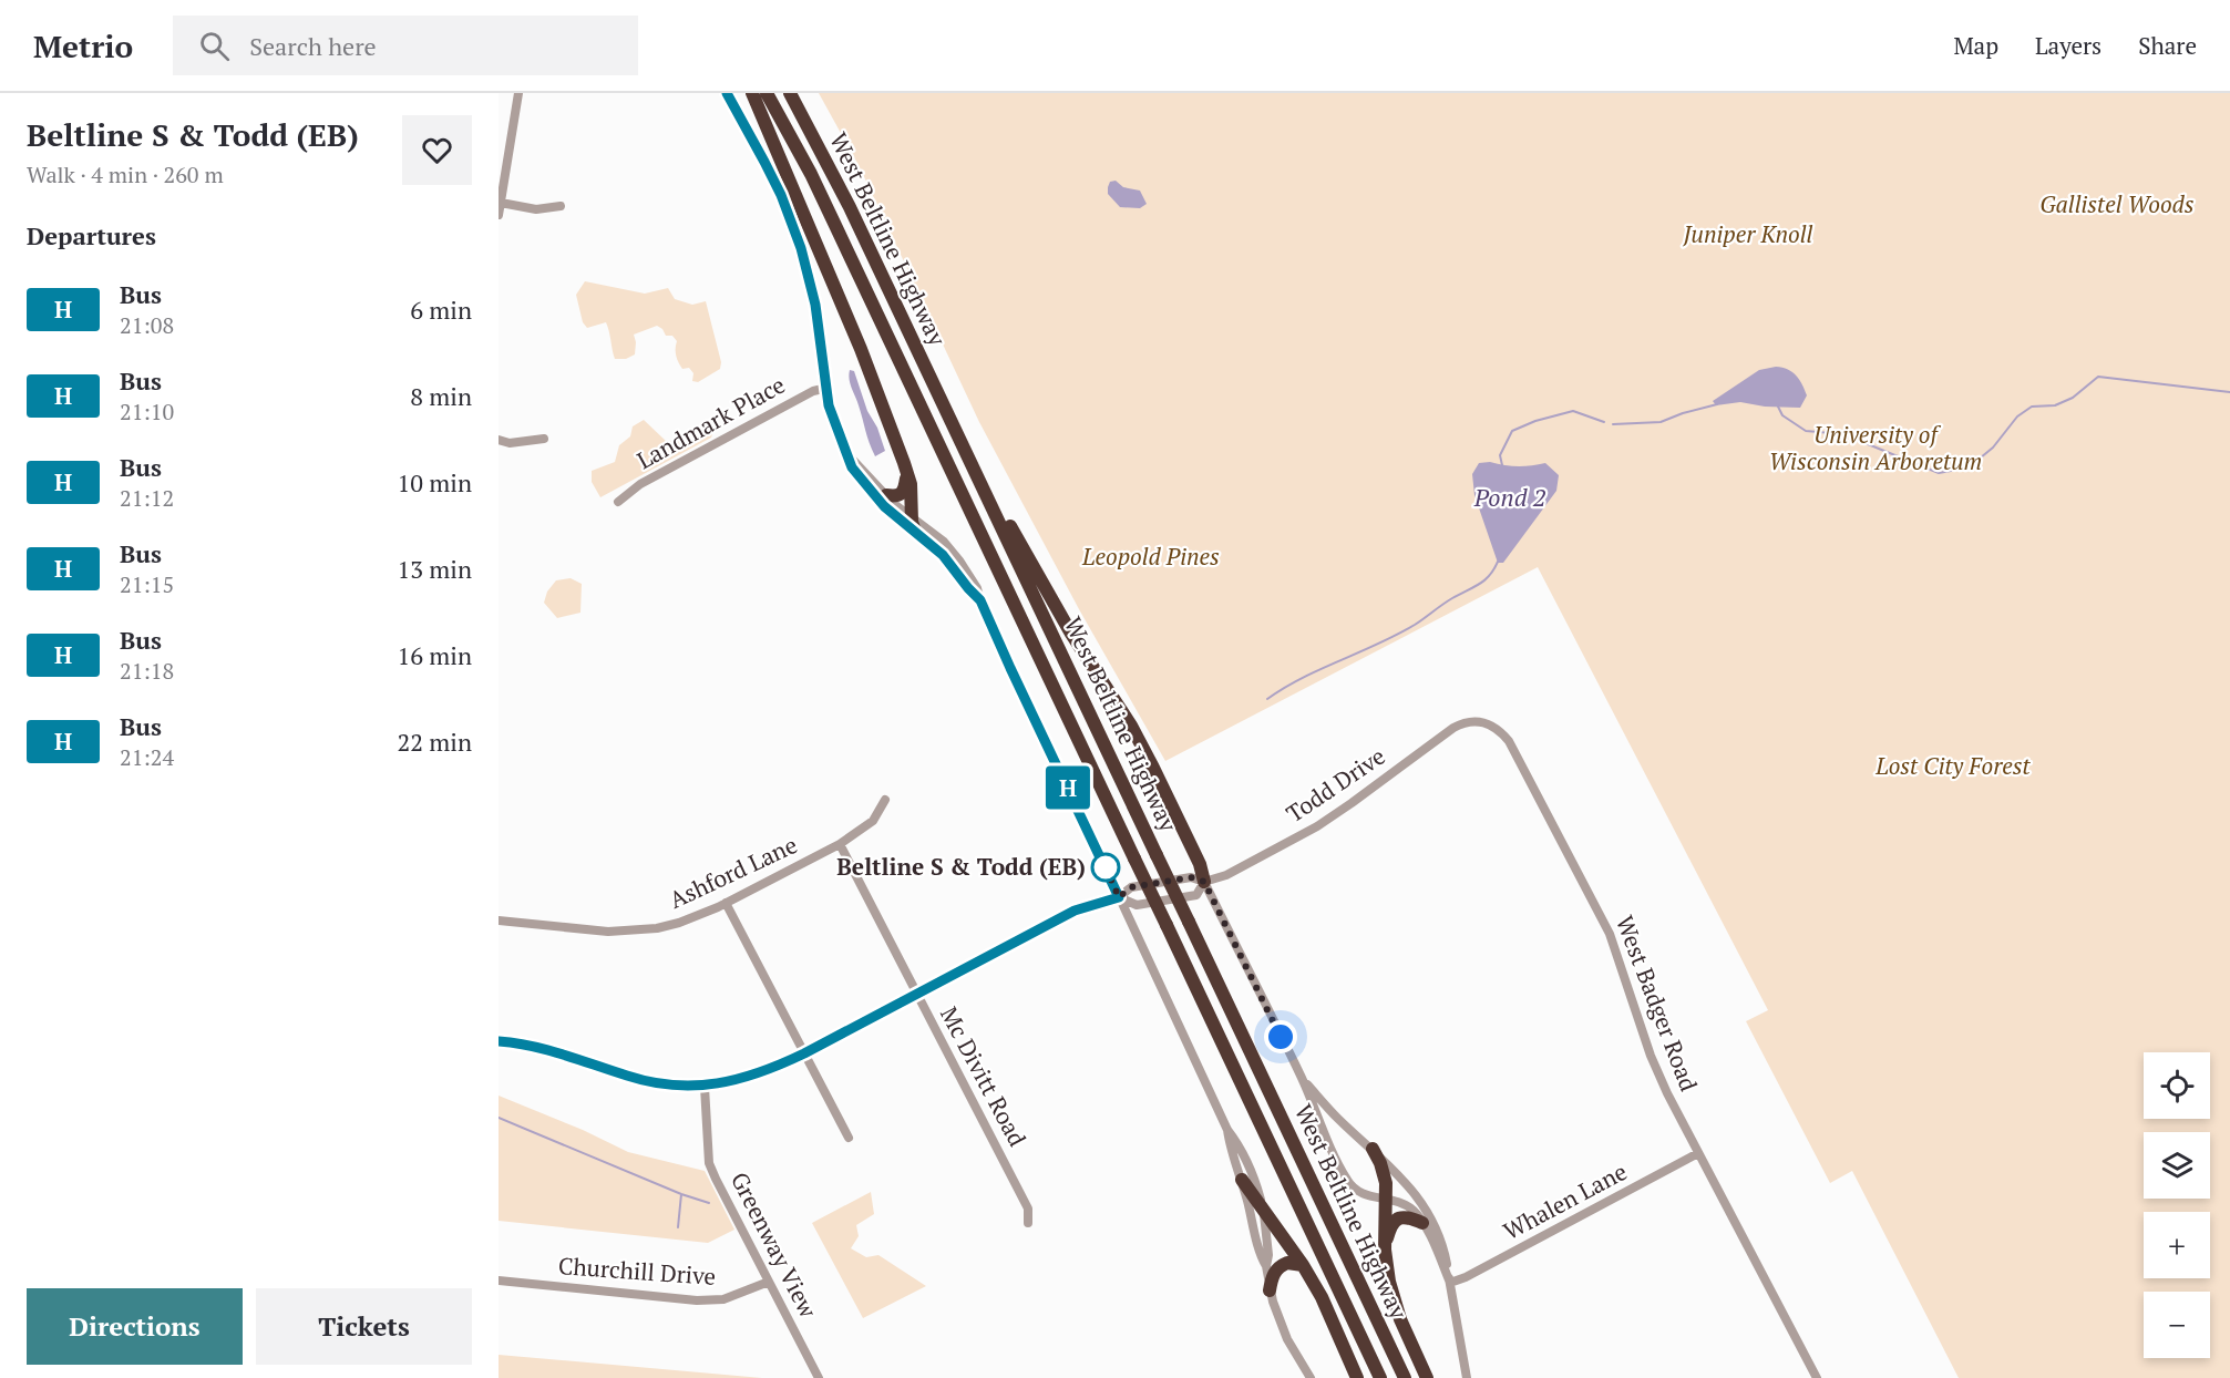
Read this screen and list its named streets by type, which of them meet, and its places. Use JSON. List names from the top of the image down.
{
  "streets": {
    "highway": ["West Beltline Highway"],
    "street": [
      "Landmark Place",
      "Todd Drive",
      "Ashford Lane",
      "West Badger Road",
      "Mc Divitt Road",
      "Whalen Lane",
      "Greenway View",
      "Churchill Drive"
    ]
  },
  "crossings": [
    ["Todd Drive", "West Badger Road"],
    ["Todd Drive", "Mc Divitt Road"],
    ["Todd Drive", "Greenway View"],
    ["Ashford Lane", "Mc Divitt Road"],
    ["West Badger Road", "Whalen Lane"],
    ["Greenway View", "Churchill Drive"]
  ],
  "water": ["Pond 2"],
  "parks": [
    "Gallistel Woods",
    "Juniper Knoll",
    "University of Wisconsin Arboretum",
    "Leopold Pines",
    "Lost City Forest"
  ],
  "places": ["Beltline S & Todd (EB)"],
  "lines": ["bus line H"],
  "page": {
    "header": "Metrio",
    "search": "Search here",
    "nav": ["Map", "Layers", "Share"],
    "heading": [
      ["Beltline S & Todd (EB)", "Walk · 4 min · 260 m"],
      "Departures"
    ],
    "on_map": "H",
    "list": [
      {
        "mark": "H",
        "name": "Bus",
        "note": "21:08",
        "value": "6 min"
      },
      {
        "mark": "H",
        "name": "Bus",
        "note": "21:10",
        "value": "8 min"
      },
      {
        "mark": "H",
        "name": "Bus",
        "note": "21:12",
        "value": "10 min"
      },
      {
        "mark": "H",
        "name": "Bus",
        "note": "21:15",
        "value": "13 min"
      },
      {
        "mark": "H",
        "name": "Bus",
        "note": "21:18",
        "value": "16 min"
      },
      {
        "mark": "H",
        "name": "Bus",
        "note": "21:24",
        "value": "22 min"
      }
    ],
    "map_buttons": ["+", "−"],
    "buttons": ["Directions", "Tickets"]
  }
}
